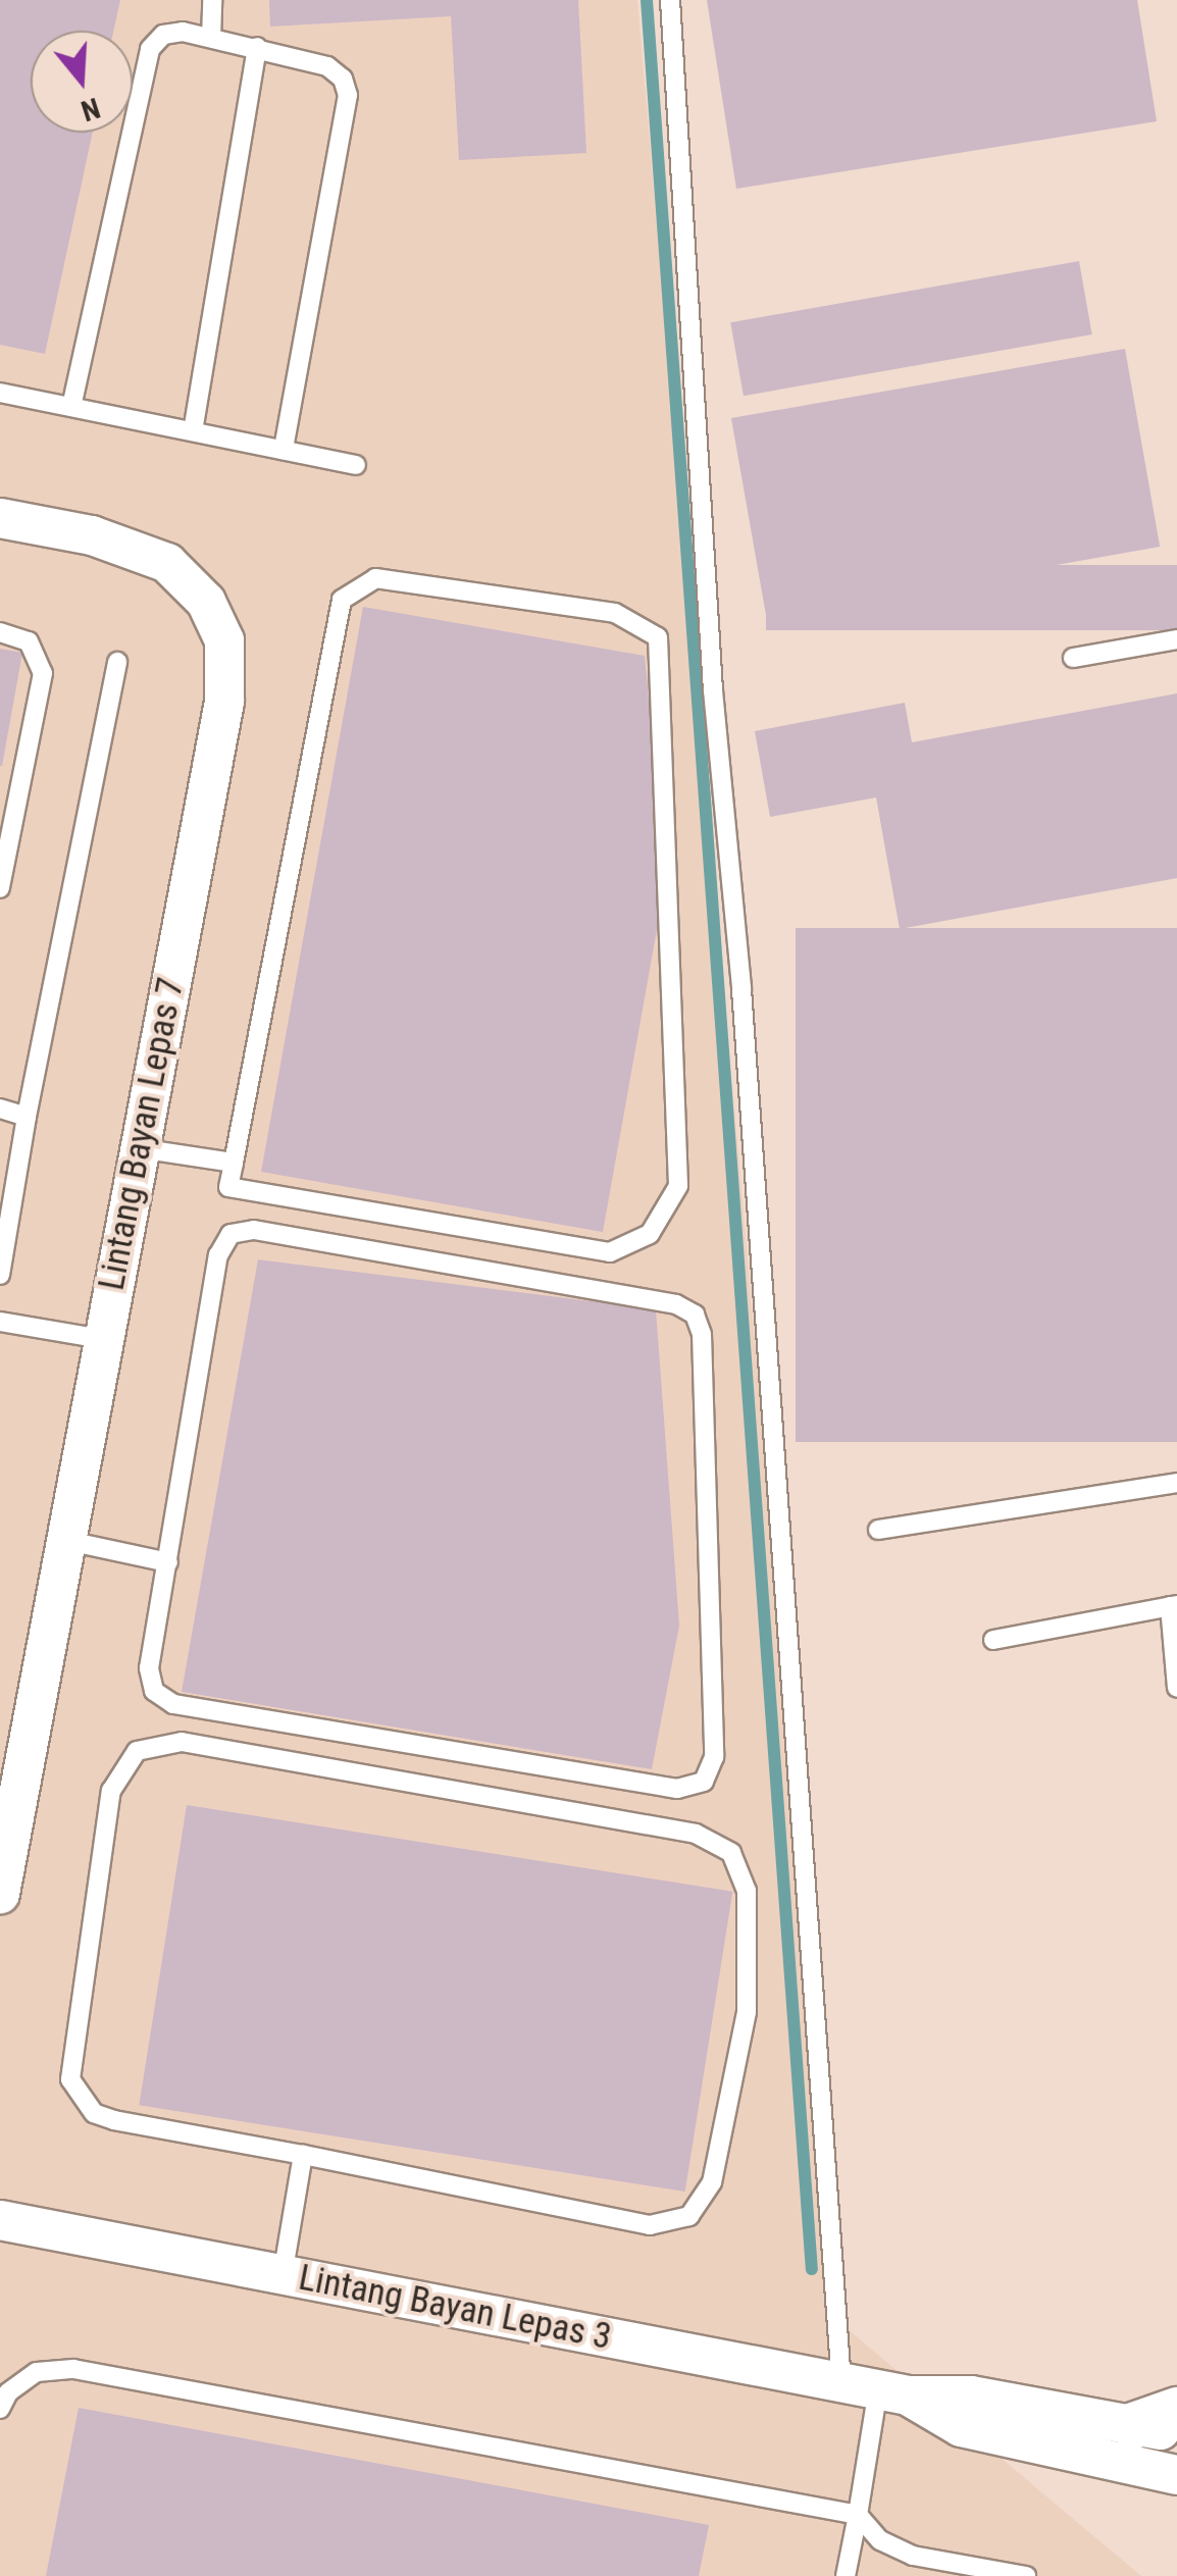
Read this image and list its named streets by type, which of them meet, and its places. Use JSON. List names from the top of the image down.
{
  "streets": {
    "street": ["Lintang Bayan Lepas 7", "Lintang Bayan Lepas 3"]
  },
  "north": "bottom"
}
